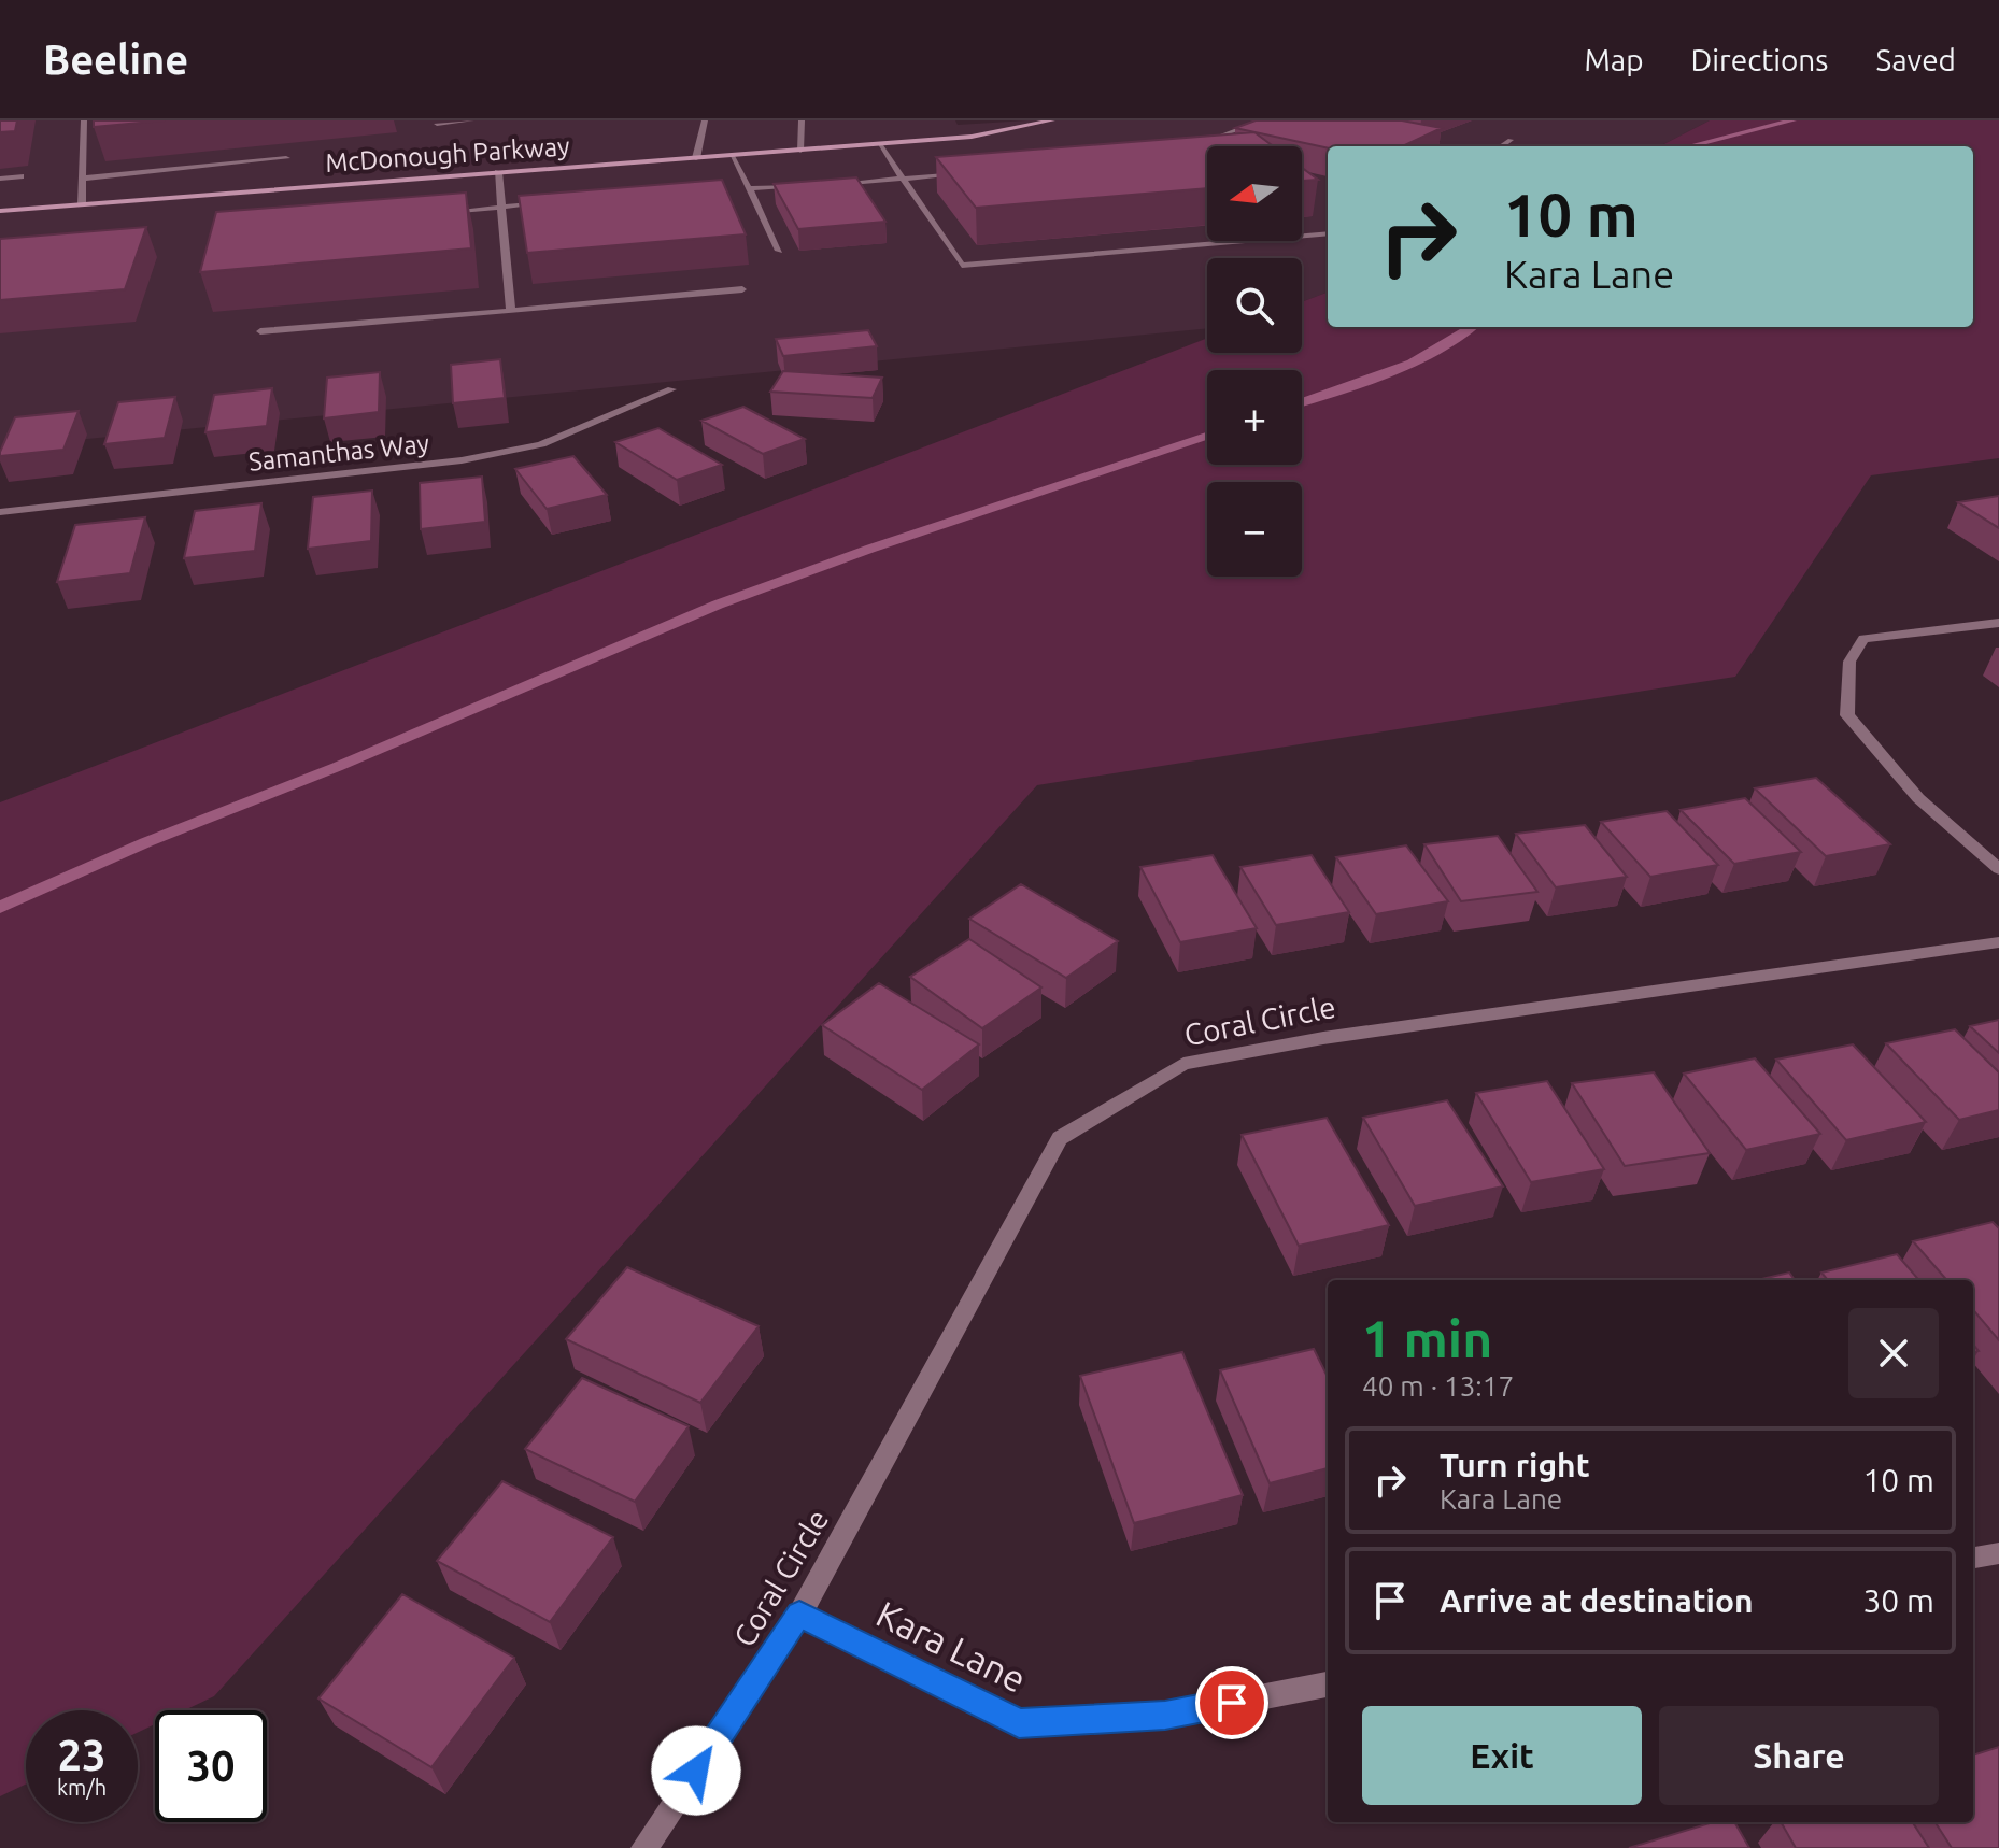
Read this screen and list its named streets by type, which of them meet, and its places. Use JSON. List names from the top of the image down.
{
  "streets": {
    "street": [
      "McDonough Parkway",
      "Samanthas Way",
      "Coral Circle",
      "Kara Lane"
    ]
  },
  "crossings": [
    ["Coral Circle", "Kara Lane"]
  ],
  "north": "left",
  "page": {
    "header": "Beeline",
    "nav": ["Map", "Directions", "Saved"],
    "map_buttons": ["+", "−"],
    "turn": ["10 m", "Kara Lane"],
    "heading": ["1 min", "40 m · 13:17"],
    "list": [
      {
        "name": "Turn right",
        "note": "Kara Lane",
        "value": "10 m"
      },
      {
        "name": "Arrive at destination",
        "value": "30 m"
      }
    ],
    "buttons": ["Exit", "Share"],
    "speed": "23 km/h",
    "limit": "30"
  }
}
